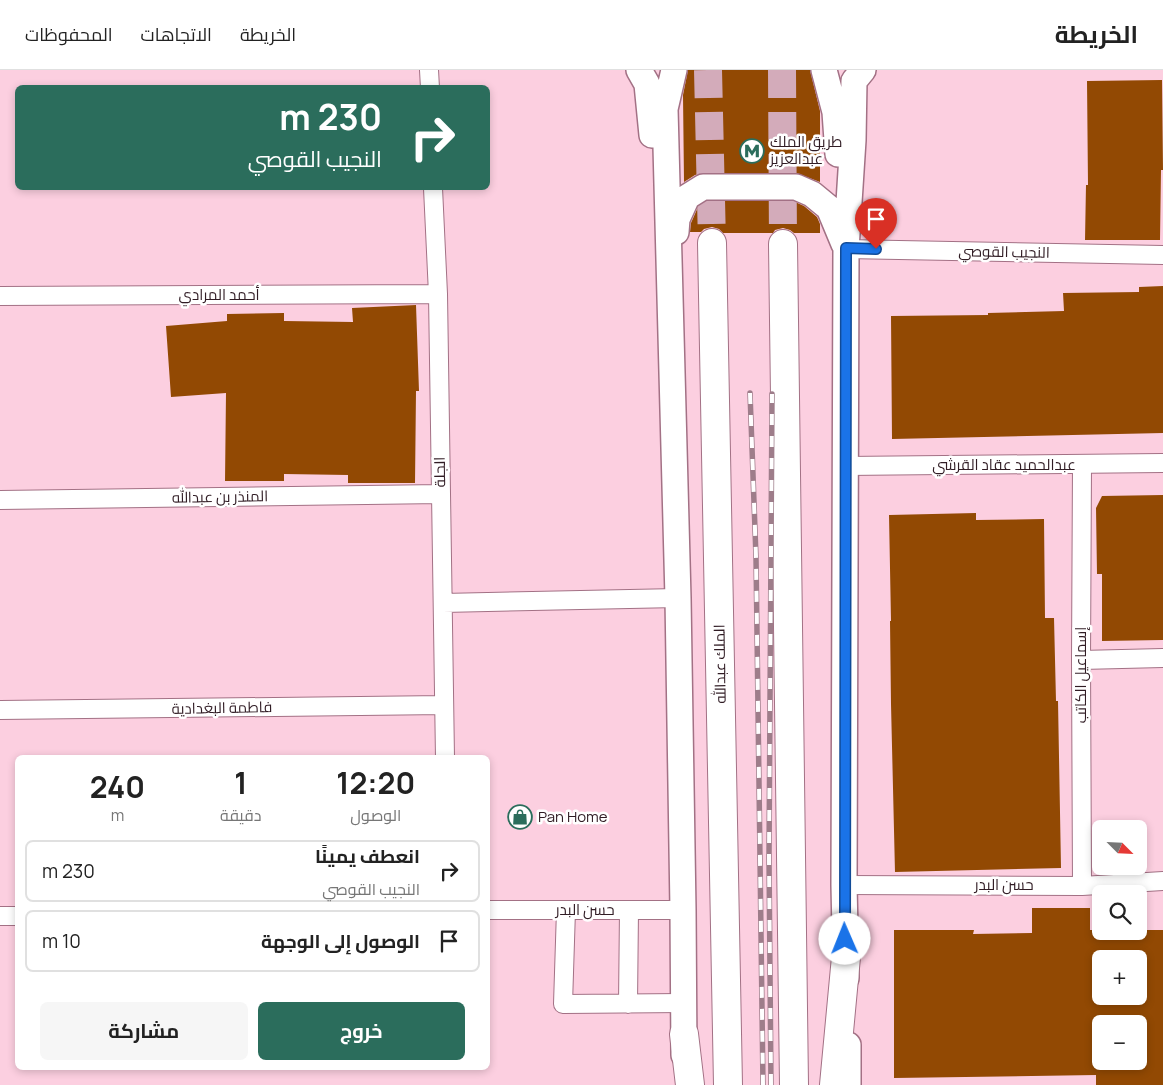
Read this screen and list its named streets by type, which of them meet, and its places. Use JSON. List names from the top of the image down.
{
  "streets": {
    "highway": ["الملك عبدالله"],
    "street": [
      "النجيب القوصي",
      "أحمد المرادي",
      "عبدالحميد عقاد القرشي",
      "الجلة",
      "المنذر بن عبدالله",
      "إسماعيل الكاتب",
      "فاطمة البغدادية",
      "حسن البدر"
    ]
  },
  "crossings": [
    ["أحمد المرادي", "الجلة"],
    ["عبدالحميد عقاد القرشي", "إسماعيل الكاتب"],
    ["الجلة", "المنذر بن عبدالله"],
    ["الجلة", "فاطمة البغدادية"],
    ["إسماعيل الكاتب", "حسن البدر"]
  ],
  "places": {
    "metro station": ["طريق الملك عبدالعزيز"],
    "shop": ["Pan Home"]
  },
  "north": "bottom right",
  "page": {
    "header": "الخريطة",
    "nav": ["الخريطة", "الاتجاهات", "المحفوظات"],
    "turn": ["230 m", "النجيب القوصي"],
    "eta": [
      "12:20",
      "الوصول",
      "1",
      "دقيقة",
      "240",
      "m"
    ],
    "map_buttons": ["+", "−"],
    "list": [
      {
        "name": "انعطف يمينًا",
        "note": "النجيب القوصي",
        "value": "230 m"
      },
      {
        "name": "الوصول إلى الوجهة",
        "value": "10 m"
      }
    ],
    "buttons": ["خروج", "مشاركة"]
  }
}
